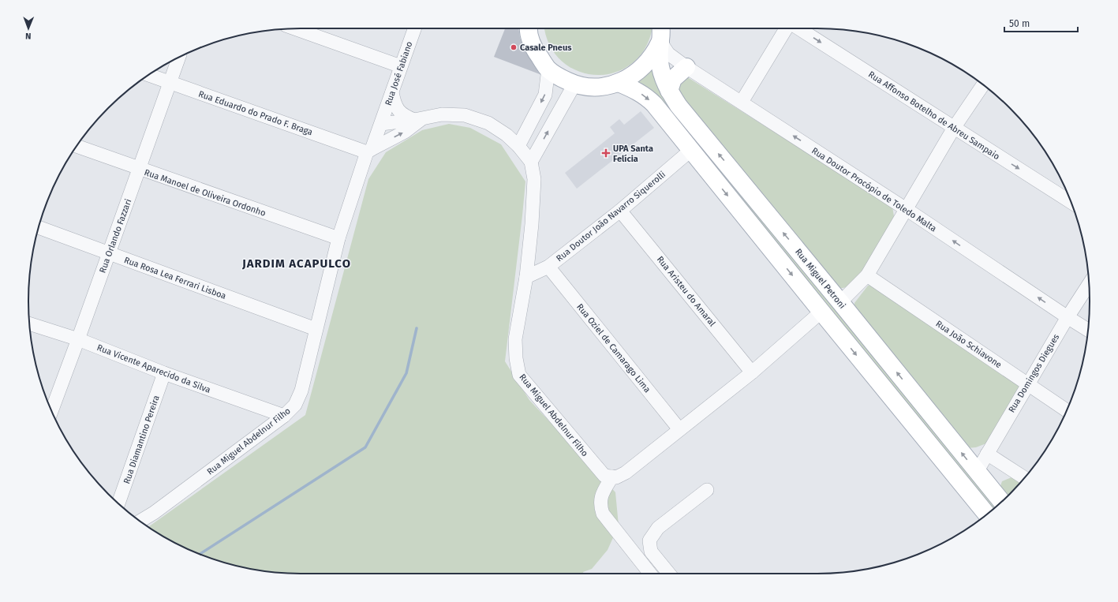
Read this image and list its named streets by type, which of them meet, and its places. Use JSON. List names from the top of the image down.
{
  "streets": {
    "main road": ["Rua Miguel Petroni"],
    "street": [
      "Rua José Fabiano",
      "Rua Eduardo do Prado F. Braga",
      "Rua Affonso Botelho de Abreu Sampaio",
      "Rua Doutor Procópio de Toledo Malta",
      "Rua Manoel de Oliveira Ordonho",
      "Rua Doutor João Navarro Siquerolli",
      "Rua Orlando Fazzari",
      "Rua Rosa Lea Ferrari Lisboa",
      "Rua Aristeu do Amaral",
      "Rua João Schiavone",
      "Rua Oziel de Camarago Lima",
      "Rua Vicente Aparecido da Silva",
      "Rua Domingos Diegues",
      "Rua Miguel Abdelnur Filho",
      "Rua Diamantino Pereira"
    ]
  },
  "crossings": [
    ["Rua José Fabiano", "Rua Miguel Abdelnur Filho"],
    ["Rua Eduardo do Prado F. Braga", "Rua Orlando Fazzari"],
    ["Rua Eduardo do Prado F. Braga", "Rua Miguel Abdelnur Filho"],
    ["Rua Doutor Procópio de Toledo Malta", "Rua Miguel Petroni"],
    ["Rua Doutor Procópio de Toledo Malta", "Rua Domingos Diegues"],
    ["Rua Manoel de Oliveira Ordonho", "Rua Orlando Fazzari"],
    ["Rua Manoel de Oliveira Ordonho", "Rua Miguel Abdelnur Filho"],
    ["Rua Doutor João Navarro Siquerolli", "Rua Aristeu do Amaral"],
    ["Rua Doutor João Navarro Siquerolli", "Rua Oziel de Camarago Lima"],
    ["Rua Doutor João Navarro Siquerolli", "Rua Miguel Abdelnur Filho"],
    ["Rua Orlando Fazzari", "Rua Rosa Lea Ferrari Lisboa"],
    ["Rua Orlando Fazzari", "Rua Vicente Aparecido da Silva"],
    ["Rua Rosa Lea Ferrari Lisboa", "Rua Miguel Abdelnur Filho"],
    ["Rua Miguel Petroni", "Rua Domingos Diegues"],
    ["Rua João Schiavone", "Rua Domingos Diegues"],
    ["Rua Vicente Aparecido da Silva", "Rua Miguel Abdelnur Filho"],
    ["Rua Vicente Aparecido da Silva", "Rua Diamantino Pereira"]
  ],
  "one_way": ["Rua Affonso Botelho de Abreu Sampaio", "Rua Doutor Procópio de Toledo Malta"],
  "districts": ["JARDIM ACAPULCO"],
  "places": {
    "other": ["Casale Pneus"],
    "health": ["UPA Santa Felícia"]
  },
  "scale_bar": "50 m",
  "north": "bottom"
}
